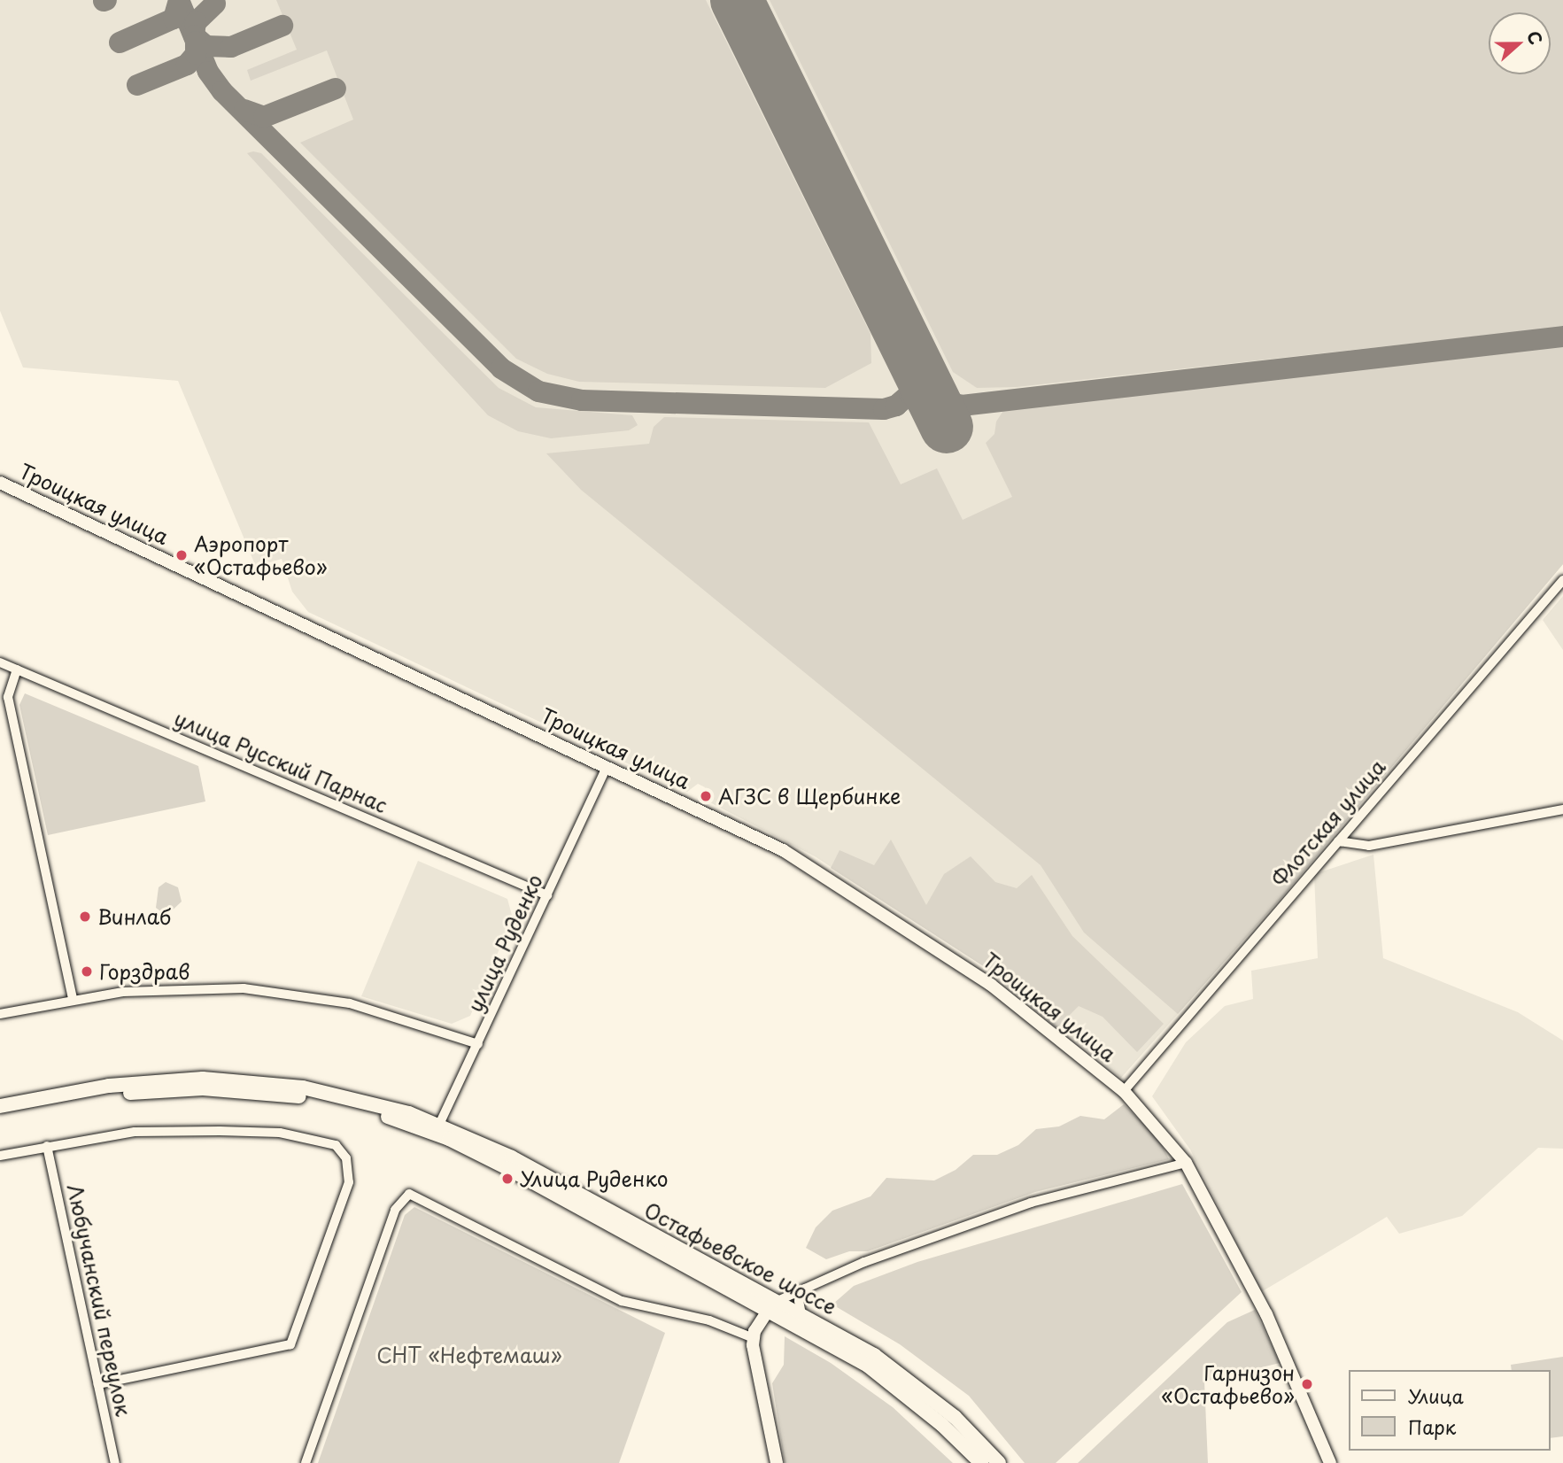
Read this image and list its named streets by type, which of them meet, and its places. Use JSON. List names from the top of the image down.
{
  "streets": {
    "main road": ["Остафьевское шоссе"],
    "street": [
      "Троицкая улица",
      "улица Русский Парнас",
      "Флотская улица",
      "улица Руденко",
      "Любучанский переулок"
    ]
  },
  "crossings": [
    ["Троицкая улица", "Флотская улица"],
    ["Троицкая улица", "улица Руденко"],
    ["улица Русский Парнас", "улица Руденко"],
    ["улица Руденко", "Остафьевское шоссе"]
  ],
  "parks": ["СНТ «Нефтемаш»"],
  "places": [
    "Аэропорт «Остафьево»",
    "АГЗС в Щербинке",
    "Винлаб",
    "Горздрав",
    "Улица Руденко",
    "Гарнизон «Остафьево»"
  ],
  "legend": ["Улица", "Парк"],
  "north": "right"
}
